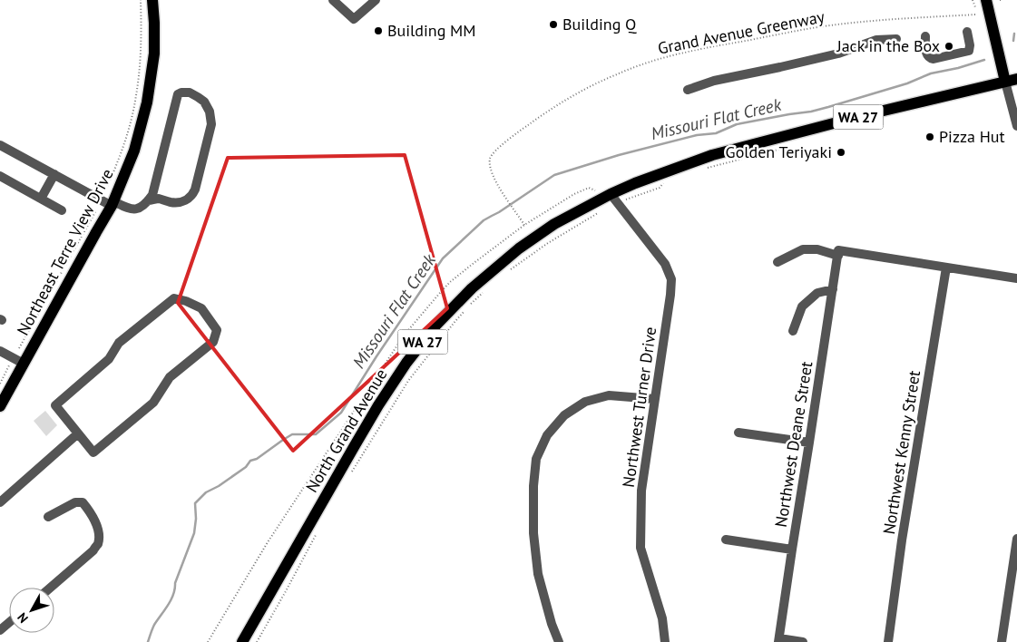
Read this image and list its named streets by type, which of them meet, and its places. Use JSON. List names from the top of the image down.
{
  "streets": {
    "main road": ["WA 27", "Northeast Terre View Drive", "North Grand Avenue"],
    "street": ["Northwest Turner Drive", "Northwest Deane Street", "Northwest Kenny Street"],
    "path": ["Grand Avenue Greenway"]
  },
  "crossings": [
    ["Northwest Turner Drive", "North Grand Avenue"]
  ],
  "water": ["Missouri Flat Creek"],
  "places": [
    "Building Q",
    "Building MM",
    "Jack in the Box",
    "Pizza Hut",
    "Golden Teriyaki"
  ],
  "north": "bottom left"
}
